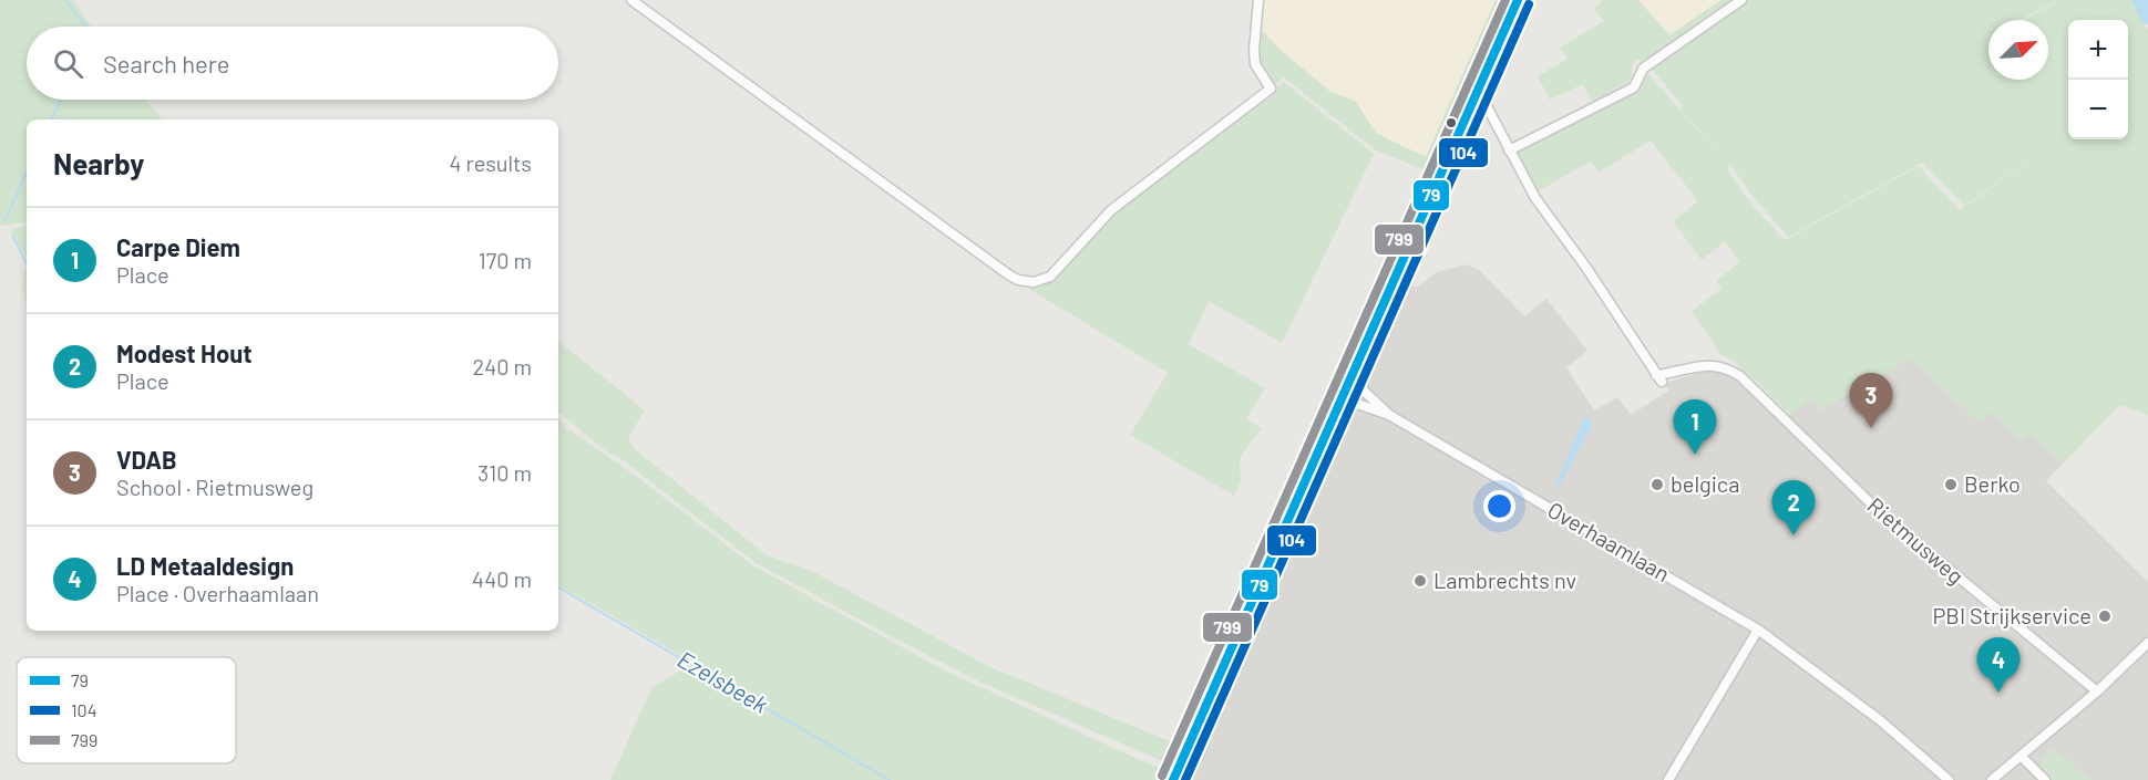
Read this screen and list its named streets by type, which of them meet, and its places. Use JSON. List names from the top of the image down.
{
  "streets": {
    "street": ["Rietmusweg", "Overhaamlaan"]
  },
  "water": ["Ezelsbeek"],
  "places": [
    "belgica",
    "Berko",
    "Lambrechts nv",
    "PBI Strijkservice"
  ],
  "lines": ["transit line 79", "transit line 799", "transit line 104"],
  "legend": ["79", "104", "799"],
  "north": "top right",
  "page": {
    "map_buttons": ["+", "−"],
    "search": "Search here",
    "heading": ["Nearby", "4 results"],
    "list": [
      {
        "mark": "1",
        "name": "Carpe Diem",
        "note": "Place",
        "value": "170 m"
      },
      {
        "mark": "2",
        "name": "Modest Hout",
        "note": "Place",
        "value": "240 m"
      },
      {
        "mark": "3",
        "name": "VDAB",
        "note": "School · Rietmusweg",
        "value": "310 m"
      },
      {
        "mark": "4",
        "name": "LD Metaaldesign",
        "note": "Place · Overhaamlaan",
        "value": "440 m"
      }
    ],
    "pins": [
      "3",
      "1",
      "2",
      "4"
    ]
  }
}
